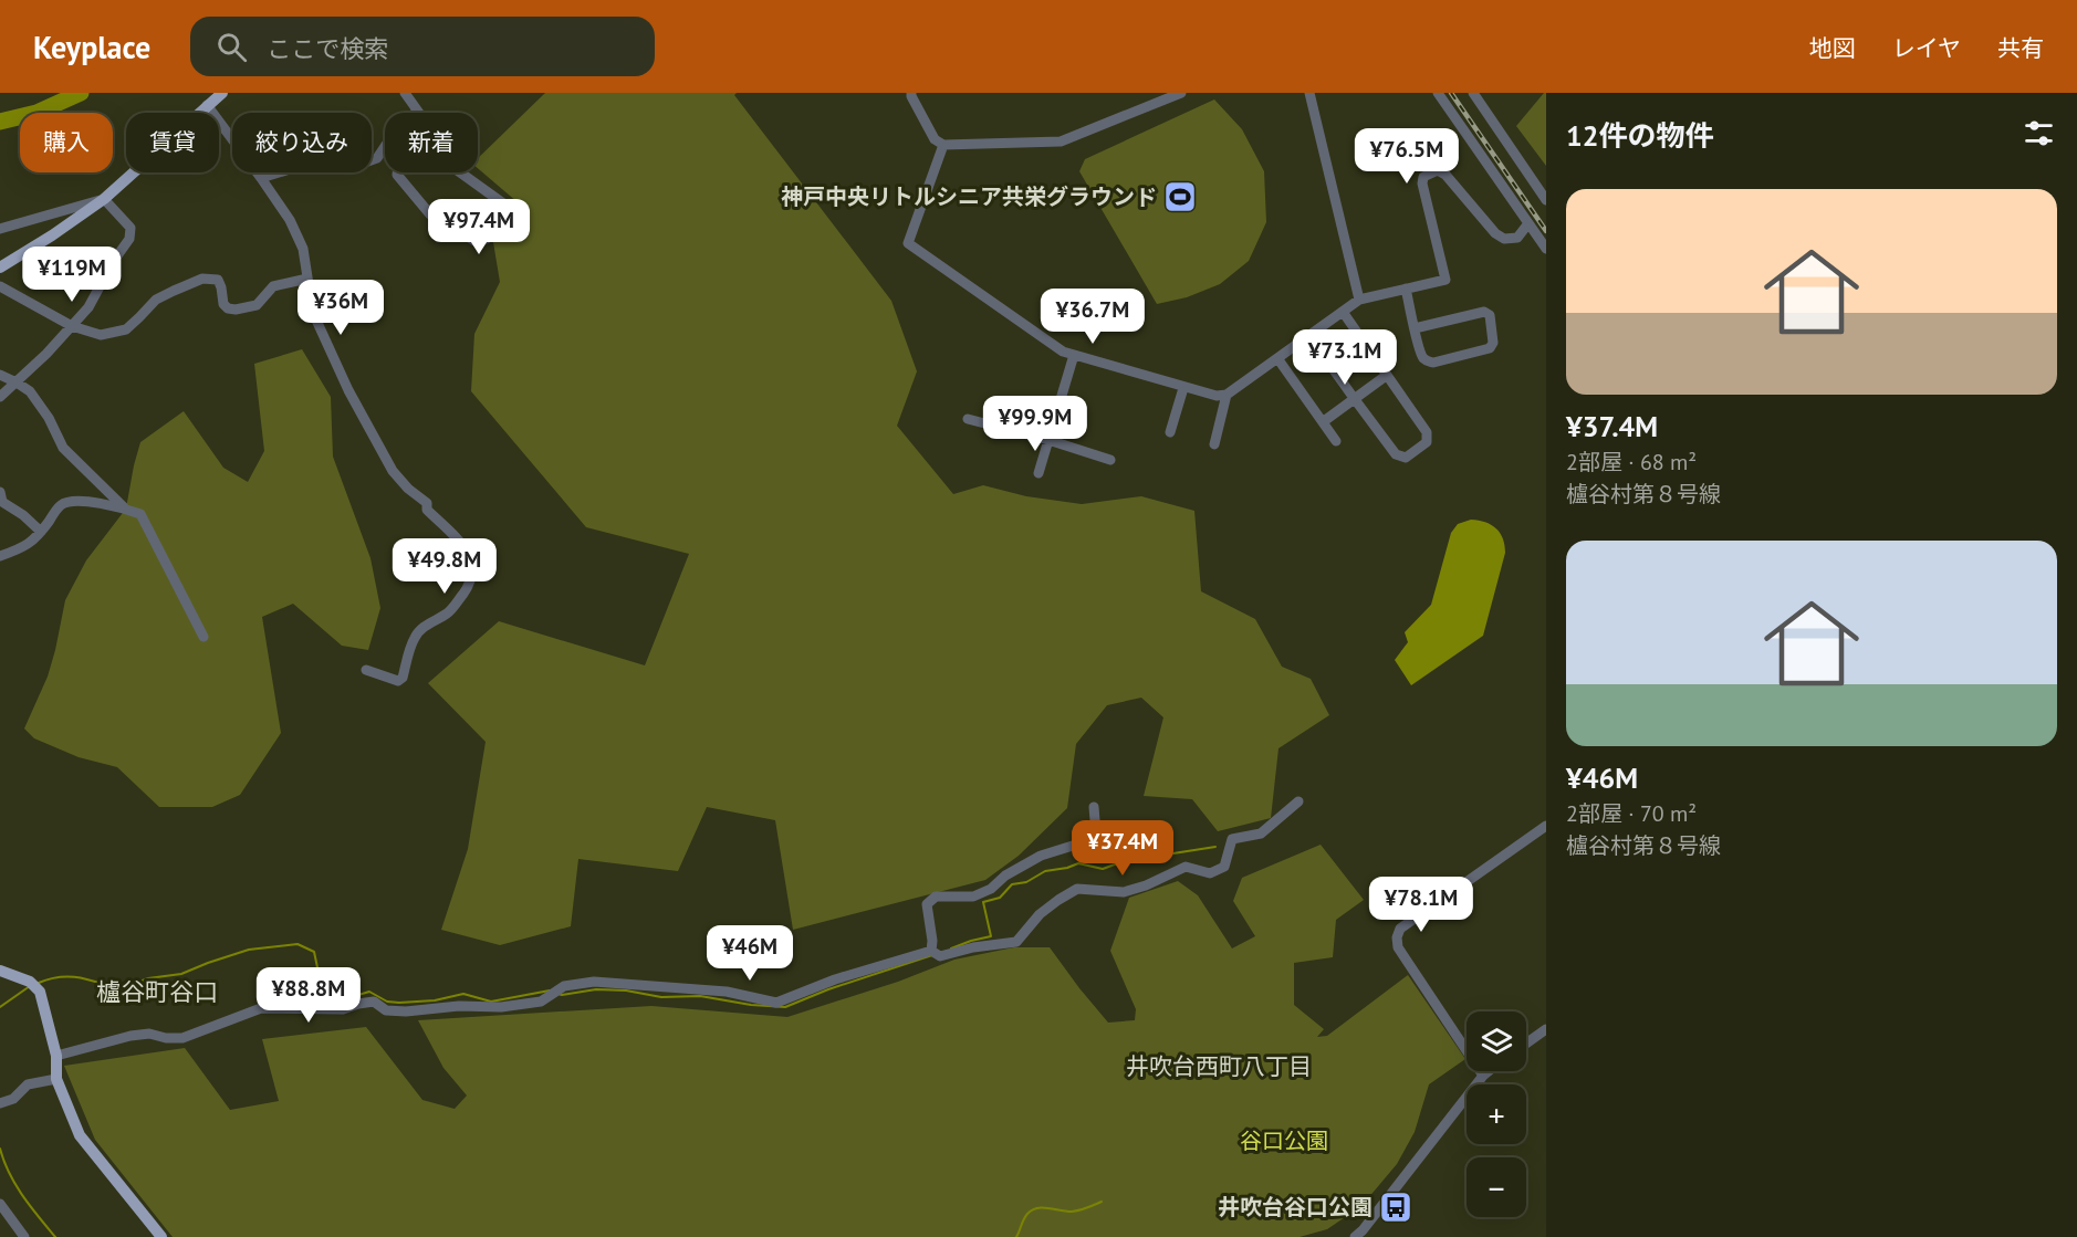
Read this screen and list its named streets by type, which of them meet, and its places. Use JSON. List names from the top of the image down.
{
  "districts": ["櫨谷町谷口", "井吹台西町八丁目"],
  "parks": ["谷口公園"],
  "places": {
    "sports": ["神戸中央リトルシニア共栄グラウンド"],
    "bus stop": ["井吹台谷口公園"]
  },
  "page": {
    "header": "Keyplace",
    "search": "ここで検索",
    "nav": ["地図", "レイヤ", "共有"],
    "heading": "12件の物件",
    "chip": [
      "購入",
      "賃貸",
      "絞り込み",
      "新着"
    ],
    "price": [
      "¥76.5M",
      "¥97.4M",
      "¥119M",
      "¥36M",
      "¥36.7M",
      "¥73.1M",
      "¥99.9M",
      "¥49.8M",
      "¥37.4M",
      "¥78.1M",
      "¥46M",
      "¥88.8M"
    ],
    "list": [
      {
        "name": "¥37.4M",
        "note": "2部屋 · 68 m² · 櫨谷村第８号線"
      },
      {
        "name": "¥46M",
        "note": "2部屋 · 70 m² · 櫨谷村第８号線"
      }
    ],
    "map_buttons": ["+", "−"]
  }
}
